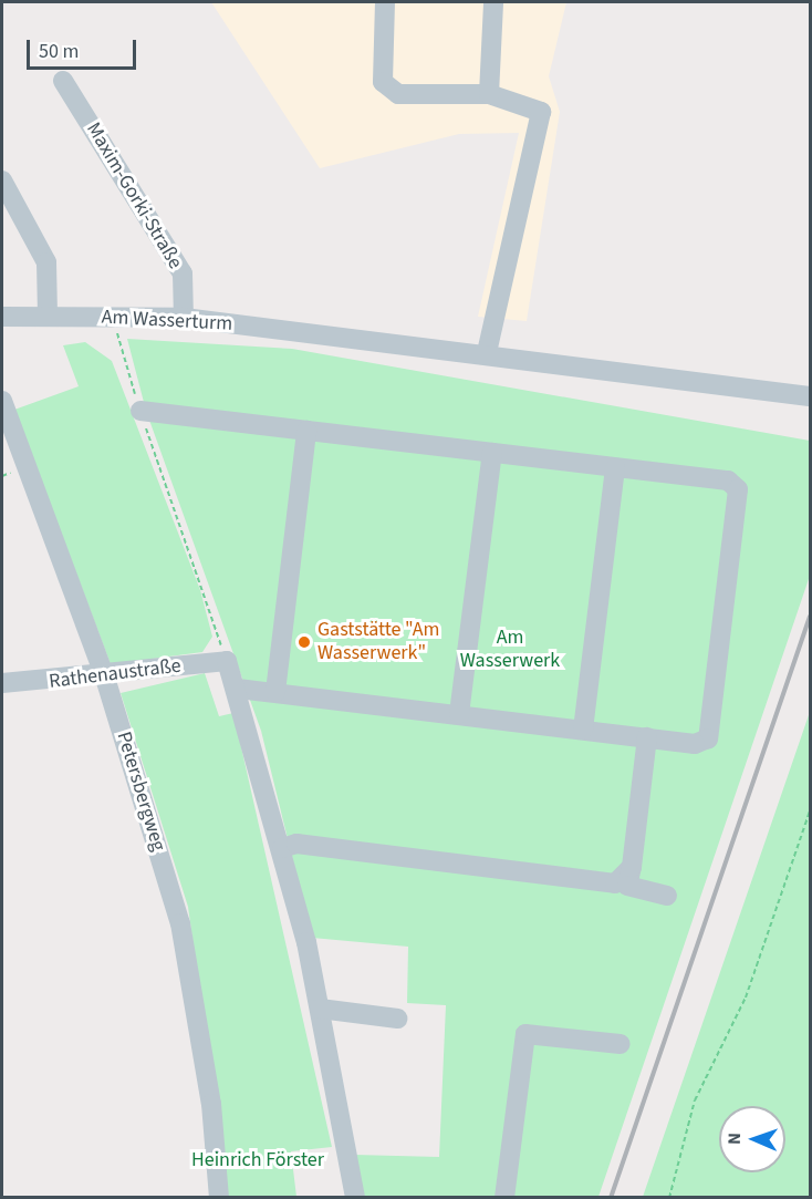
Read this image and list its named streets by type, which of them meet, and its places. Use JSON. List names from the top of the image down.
{
  "streets": {
    "street": [
      "Maxim-Gorki-Straße",
      "Am Wasserturm",
      "Rathenaustraße",
      "Petersbergweg"
    ]
  },
  "crossings": [
    ["Maxim-Gorki-Straße", "Am Wasserturm"],
    ["Rathenaustraße", "Petersbergweg"]
  ],
  "parks": ["Am Wasserwerk", "Heinrich Förster"],
  "places": ["Gaststätte \"Am Wasserwerk\""],
  "scale_bar": "50 m",
  "north": "left"
}
